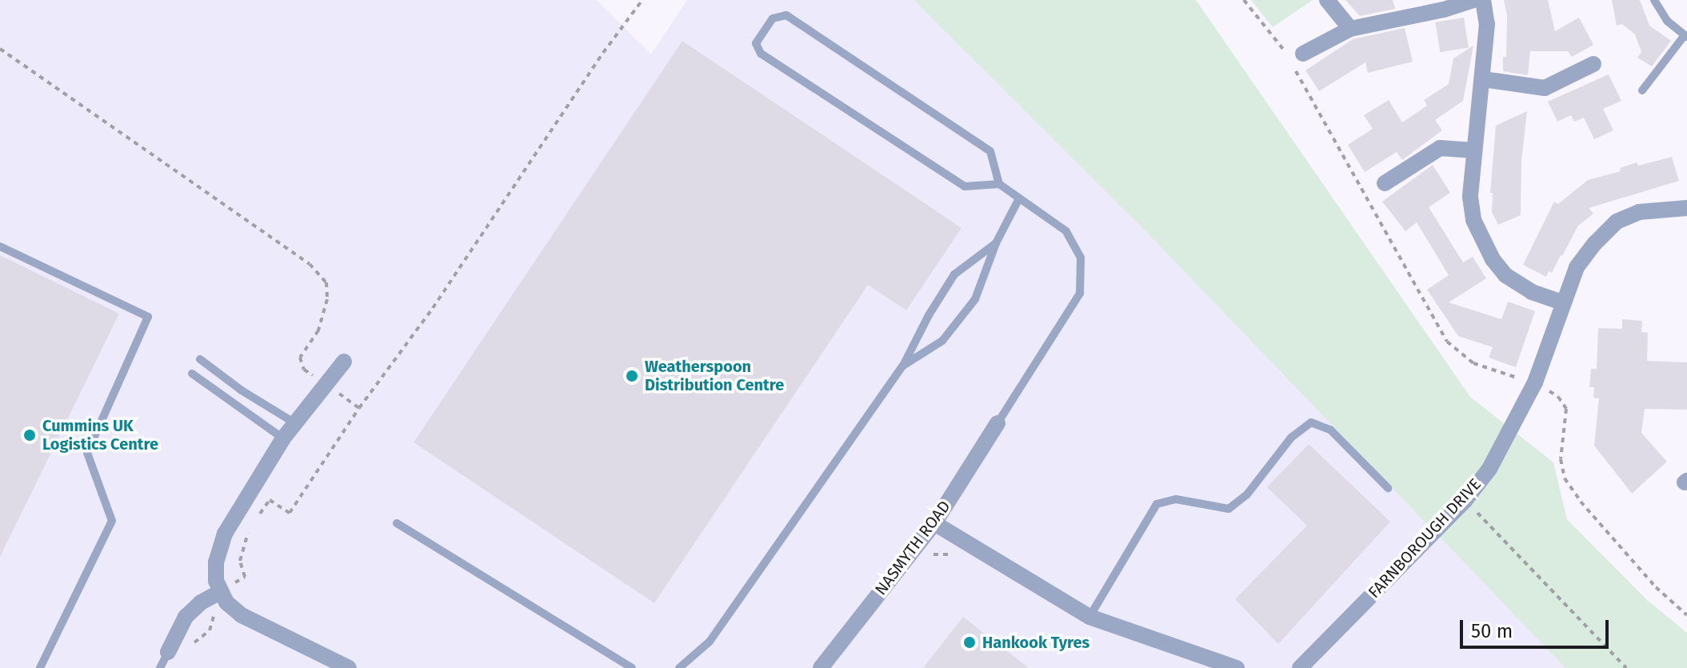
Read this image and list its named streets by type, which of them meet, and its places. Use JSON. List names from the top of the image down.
{
  "streets": {
    "street": ["FARNBOROUGH DRIVE", "NASMYTH ROAD"]
  },
  "places": ["Weatherspoon Distribution Centre", "Cummins UK Logistics Centre", "Hankook Tyres"],
  "scale_bar": "50 m"
}
